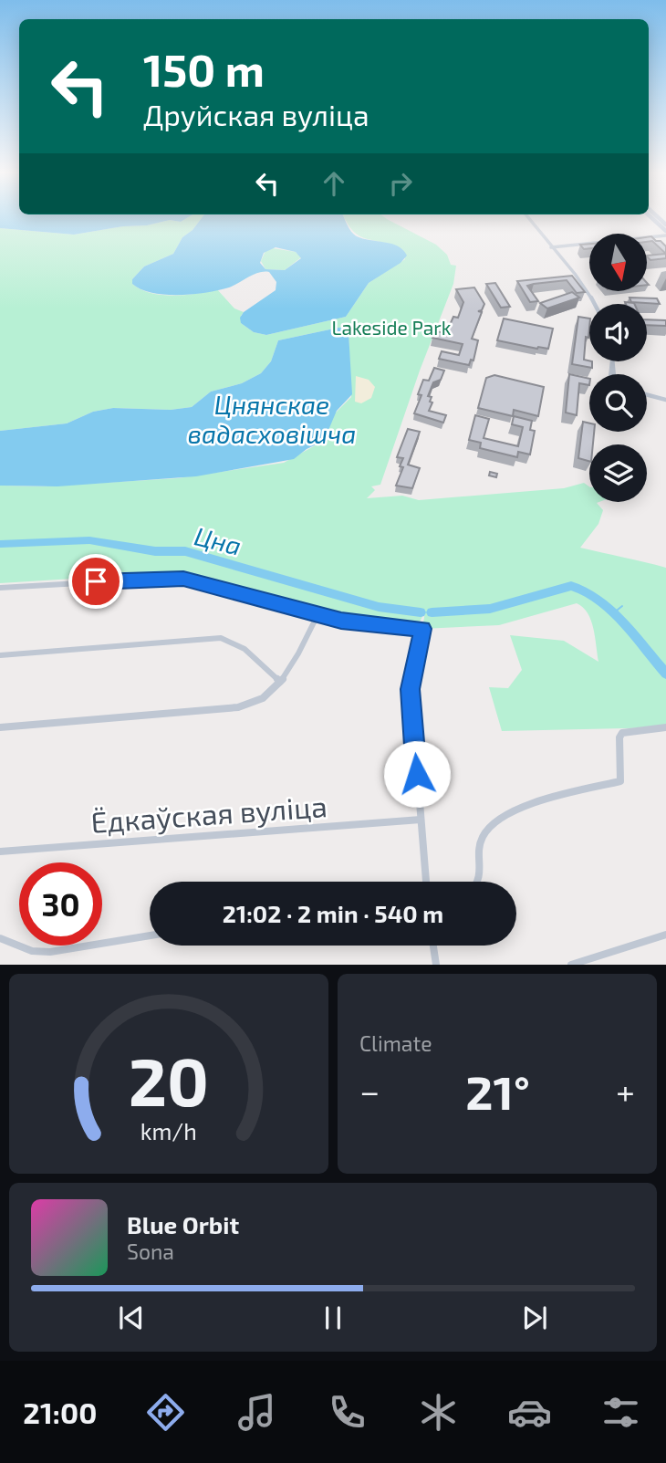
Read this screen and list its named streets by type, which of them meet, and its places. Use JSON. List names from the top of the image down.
{
  "streets": {
    "street": ["Ёдкаўская вуліца"]
  },
  "water": ["Цнянскае вадасховішча", "Цна"],
  "parks": ["Lakeside Park"],
  "north": "bottom",
  "page": {
    "turn": ["150 m", "Друйская вуліца"],
    "limit": "30",
    "trip": "21:02 · 2 min · 540 m",
    "tile": "Climate",
    "heat": ["−", "21°", "+"],
    "song": ["Blue Orbit", "Sona"],
    "tabs": "21:00",
    "gauge": ["20", "km/h"]
  }
}
